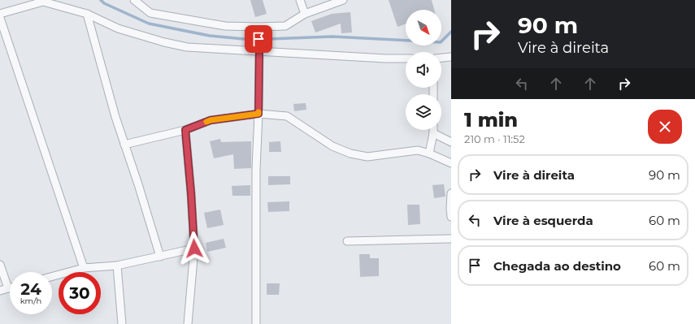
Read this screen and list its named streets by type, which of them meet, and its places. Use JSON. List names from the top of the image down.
{
  "north": "bottom right",
  "page": {
    "turn": ["90 m", "Vire à direita"],
    "heading": ["1 min", "210 m · 11:52"],
    "list": [
      {
        "name": "Vire à direita",
        "value": "90 m"
      },
      {
        "name": "Vire à esquerda",
        "value": "60 m"
      },
      {
        "name": "Chegada ao destino",
        "value": "60 m"
      }
    ],
    "speed": "24 km/h",
    "limit": "30"
  }
}
